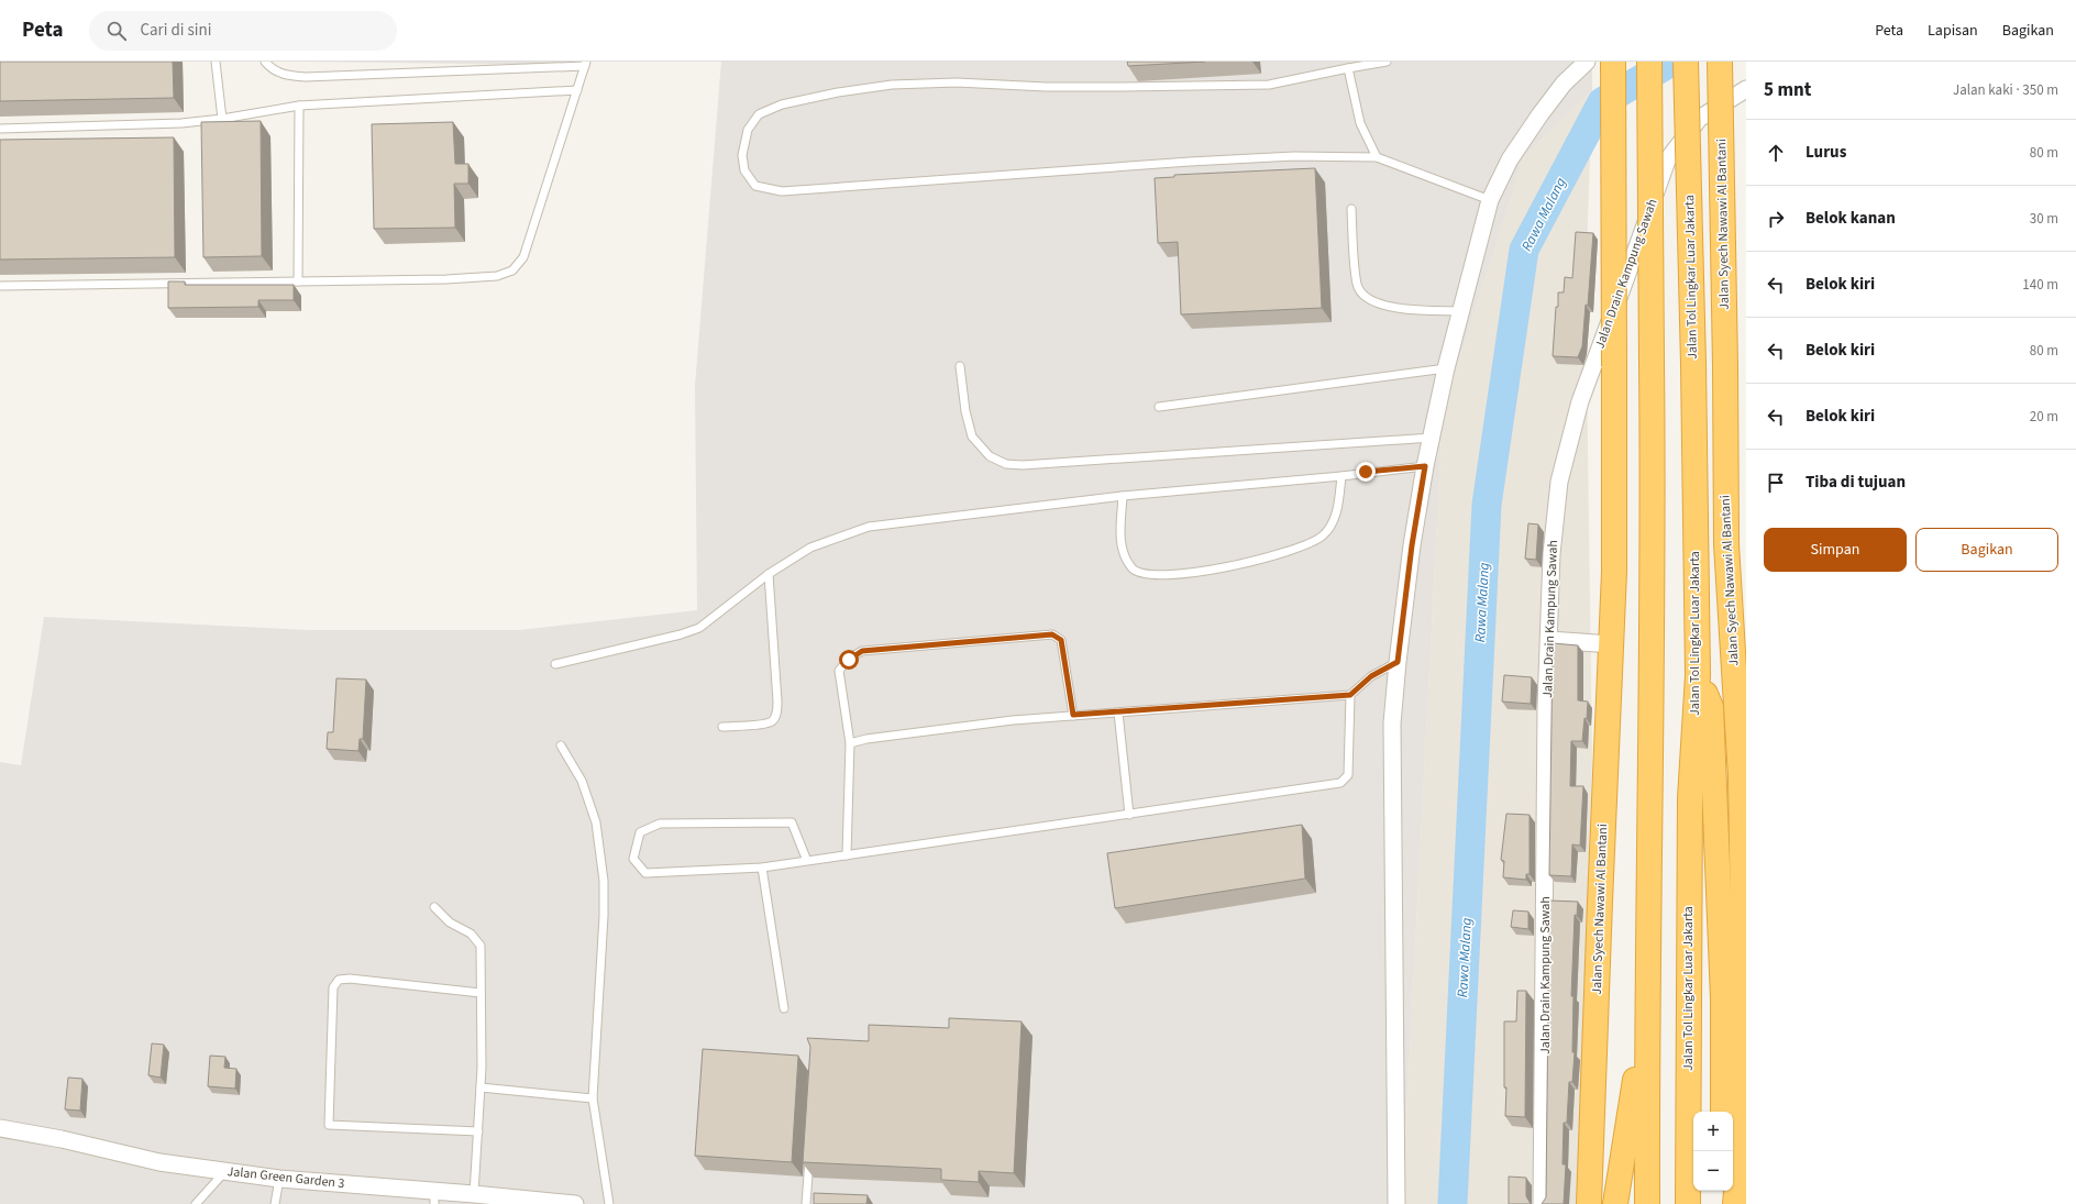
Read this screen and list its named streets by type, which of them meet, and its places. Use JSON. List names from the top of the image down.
{
  "streets": {
    "highway": ["Jalan Syech Nawawi Al Bantani", "Jalan Tol Lingkar Luar Jakarta"],
    "street": ["Jalan Drain Kampung Sawah", "Jalan Green Garden 3"]
  },
  "water": ["Rawa Malang"],
  "page": {
    "header": "Peta",
    "search": "Cari di sini",
    "nav": ["Peta", "Lapisan", "Bagikan"],
    "heading": ["5 mnt", "Jalan kaki · 350 m"],
    "list": [
      ["Lurus", "80 m"],
      ["Belok kanan", "30 m"],
      ["Belok kiri", "140 m"],
      ["Belok kiri", "80 m"],
      ["Belok kiri", "20 m"],
      "Tiba di tujuan"
    ],
    "buttons": ["Simpan", "Bagikan"],
    "map_buttons": ["+", "−"]
  }
}
